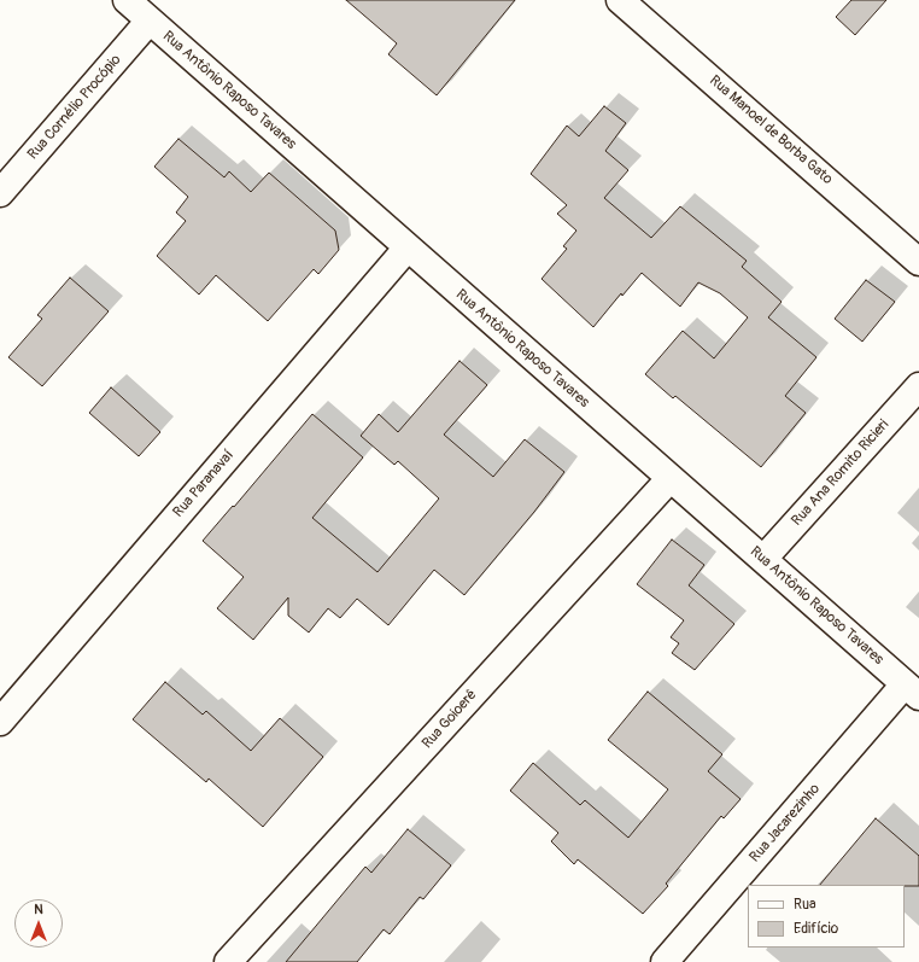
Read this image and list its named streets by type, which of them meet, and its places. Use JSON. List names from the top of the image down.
{
  "streets": {
    "street": [
      "Rua Antônio Raposo Tavares",
      "Rua Cornélio Procópio",
      "Rua Manoel de Borba Gato",
      "Rua Ana Romito Ricieri",
      "Rua Paranavaí",
      "Rua Goioerê",
      "Rua Jacarezinho"
    ]
  },
  "crossings": [
    ["Rua Antônio Raposo Tavares", "Rua Cornélio Procópio"],
    ["Rua Antônio Raposo Tavares", "Rua Ana Romito Ricieri"],
    ["Rua Antônio Raposo Tavares", "Rua Paranavaí"],
    ["Rua Antônio Raposo Tavares", "Rua Goioerê"],
    ["Rua Antônio Raposo Tavares", "Rua Jacarezinho"]
  ],
  "legend": ["Rua", "Edifício"],
  "north": "top"
}
